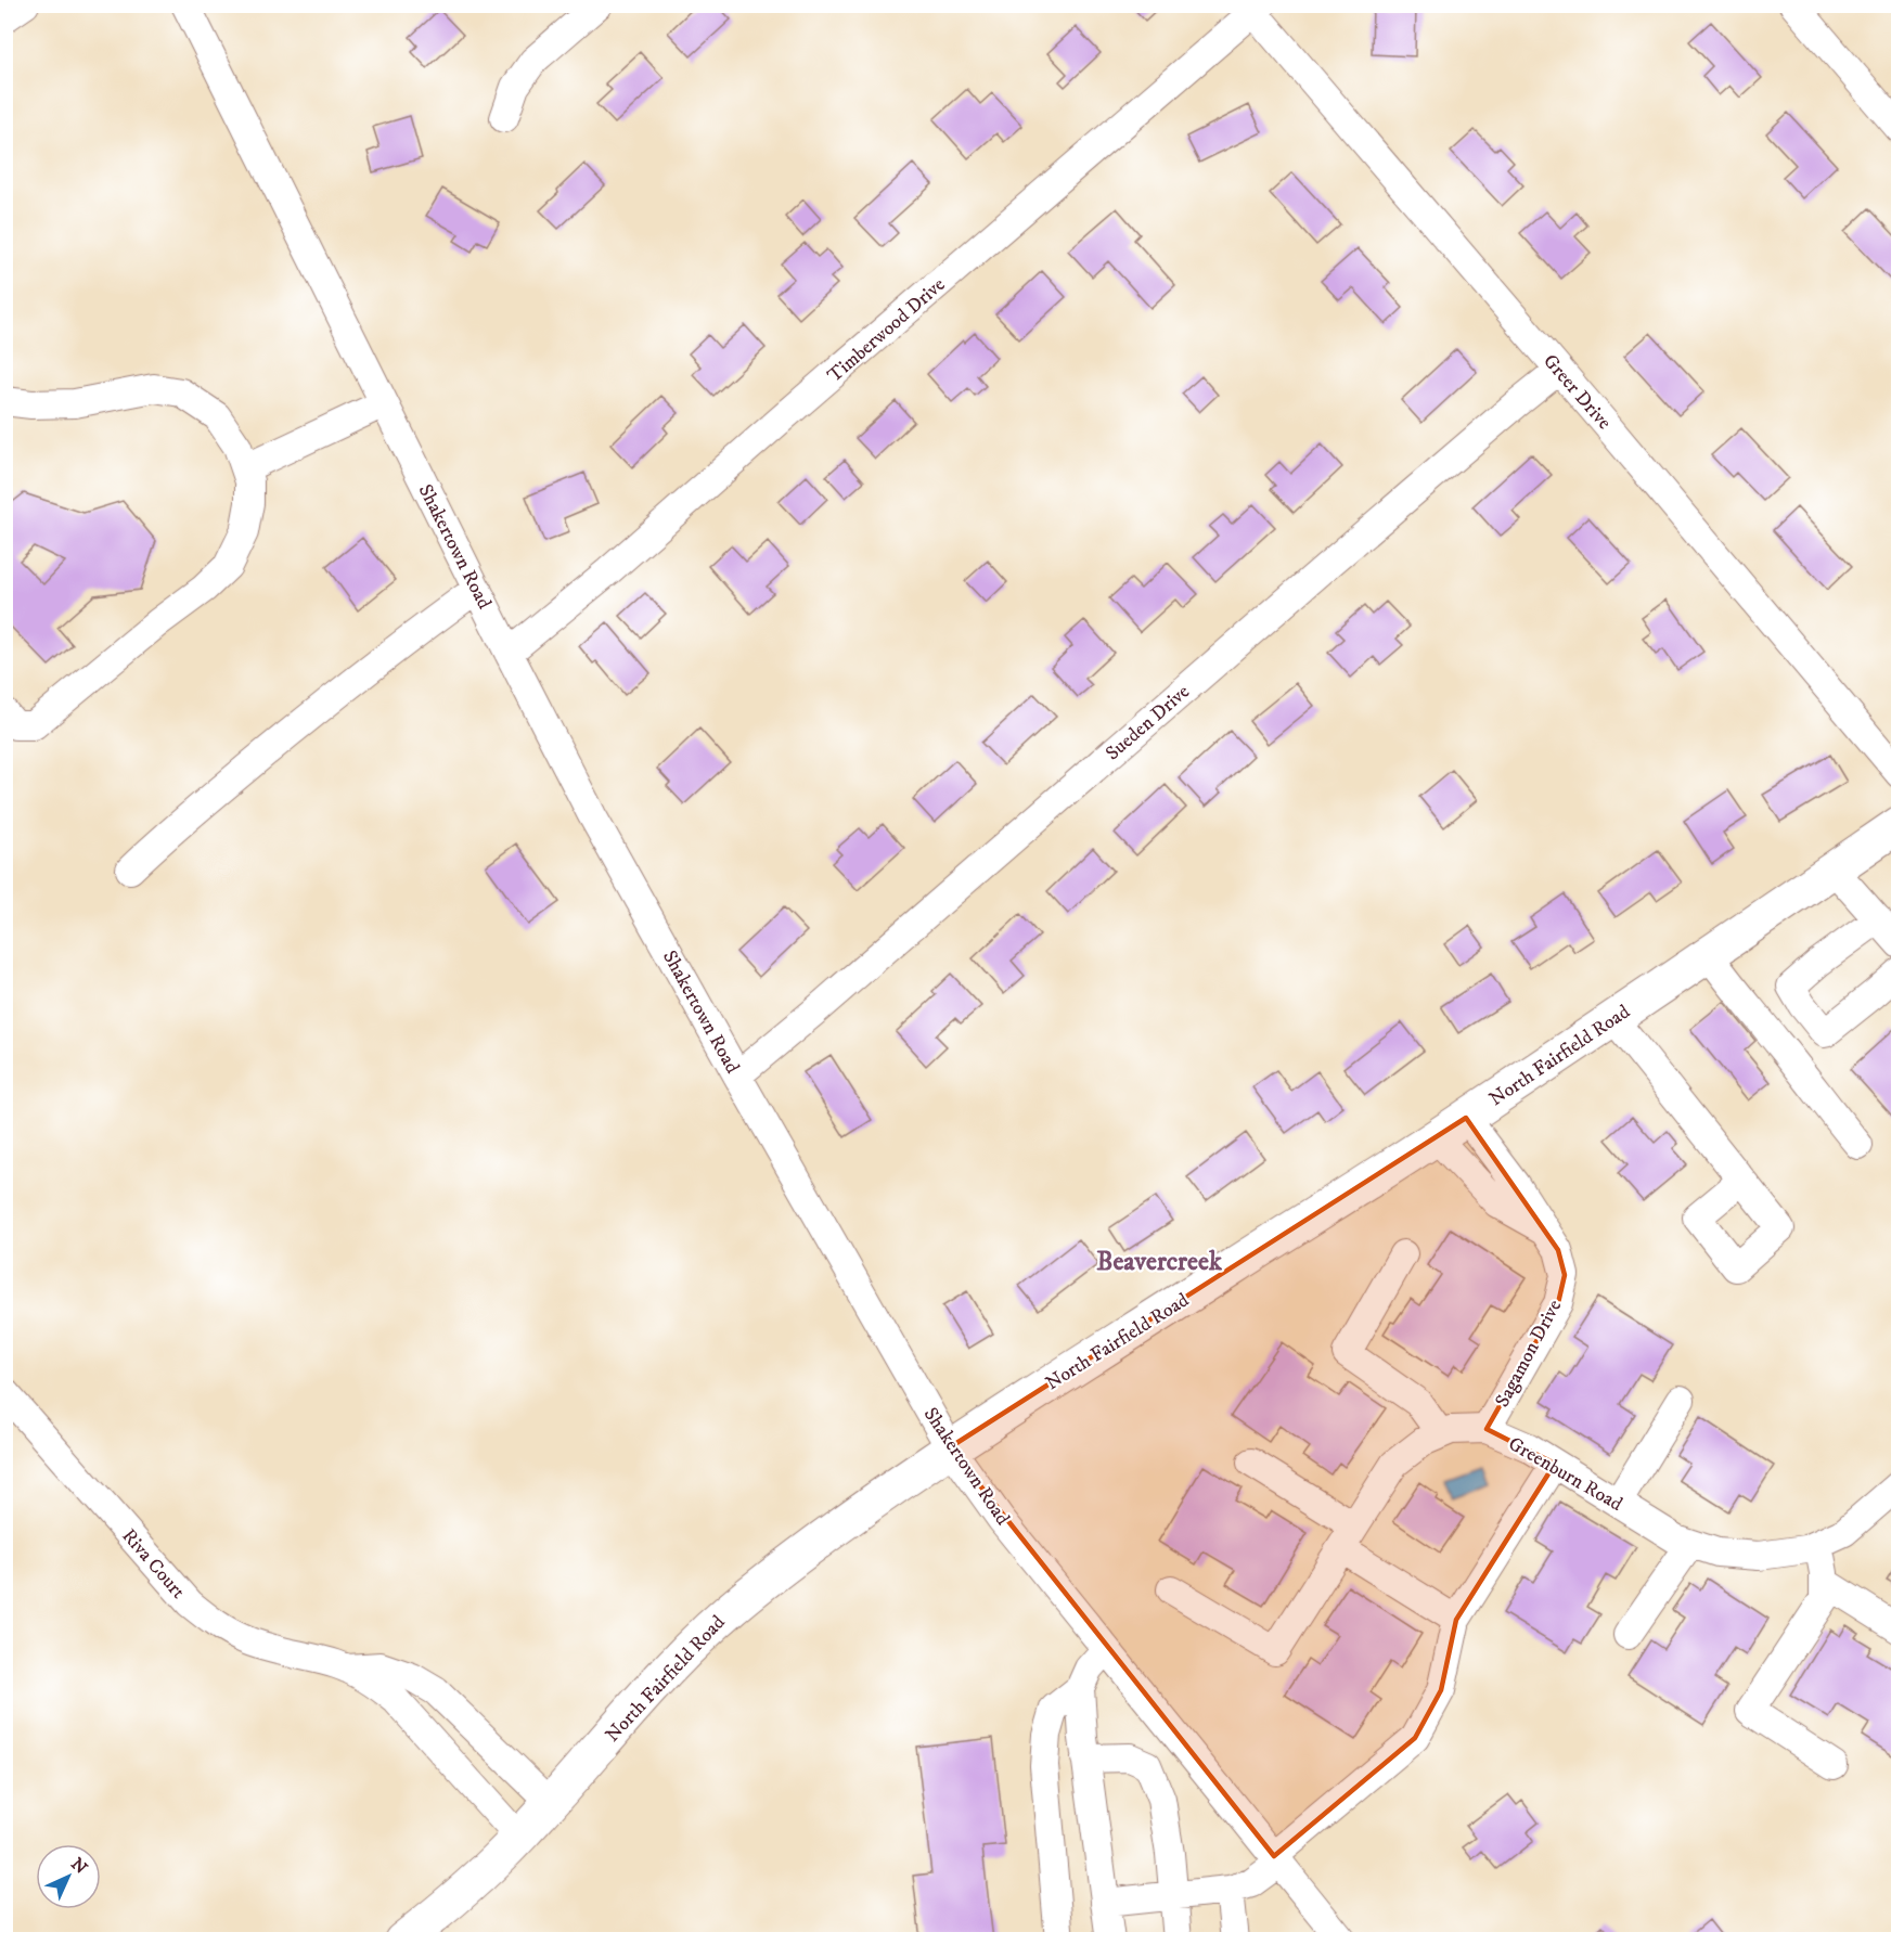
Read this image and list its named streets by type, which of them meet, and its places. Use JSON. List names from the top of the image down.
{
  "streets": {
    "main road": ["North Fairfield Road"],
    "street": [
      "Timberwood Drive",
      "Greer Drive",
      "Shakertown Road",
      "Sueden Drive",
      "Sagamon Drive",
      "Greenburn Road",
      "Riva Court"
    ]
  },
  "crossings": [
    ["Timberwood Drive", "Greer Drive"],
    ["Timberwood Drive", "Shakertown Road"],
    ["Greer Drive", "Sueden Drive"],
    ["Shakertown Road", "Sueden Drive"],
    ["Shakertown Road", "North Fairfield Road"],
    ["North Fairfield Road", "Sagamon Drive"],
    ["North Fairfield Road", "Riva Court"],
    ["Sagamon Drive", "Greenburn Road"]
  ],
  "districts": ["Beavercreek"],
  "north": "top right"
}
